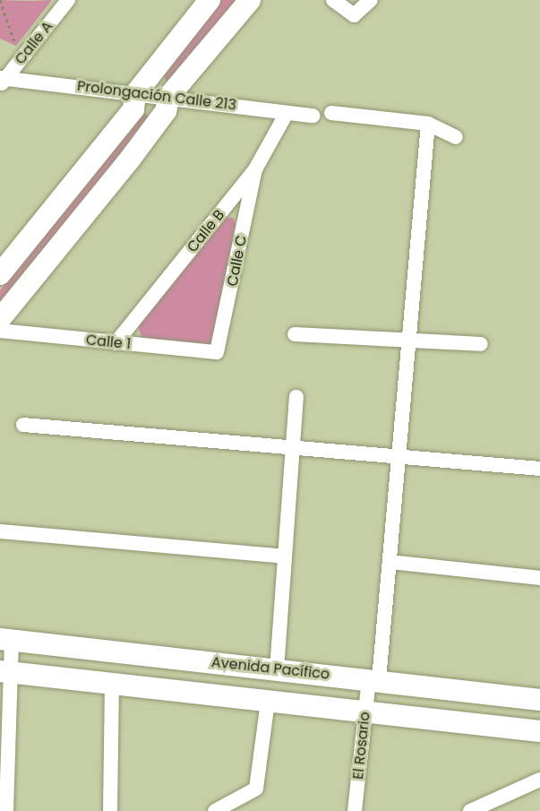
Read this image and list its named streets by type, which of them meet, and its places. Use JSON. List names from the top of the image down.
{
  "streets": {
    "street": [
      "Calle A",
      "Prolongación Calle 213",
      "Calle B",
      "Calle C",
      "Calle 1",
      "Avenida Pacífico",
      "El Rosario"
    ]
  },
  "crossings": [
    ["Calle A", "Prolongación Calle 213"],
    ["Prolongación Calle 213", "Calle B"],
    ["Calle B", "Calle C"],
    ["Calle B", "Calle 1"],
    ["Calle C", "Calle 1"],
    ["Avenida Pacífico", "El Rosario"]
  ]
}
